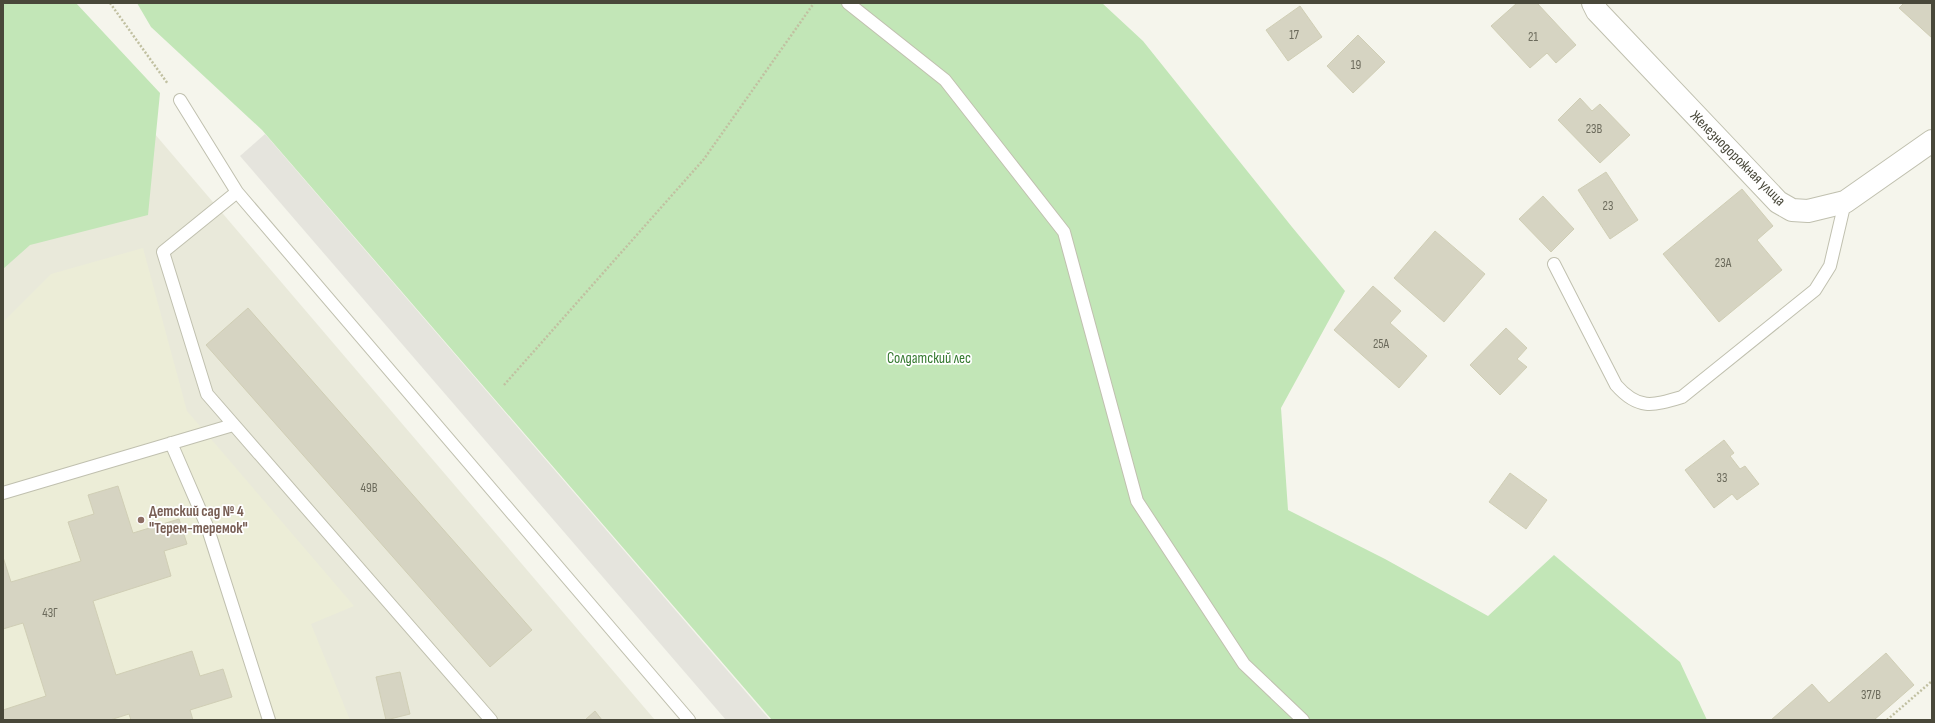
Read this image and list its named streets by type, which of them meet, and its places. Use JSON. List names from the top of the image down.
{
  "streets": {
    "street": ["Железнодорожная улица"]
  },
  "parks": ["Солдатский лес"],
  "places": ["Детский сад № 4 \"Терем-теремок\""],
  "house_numbers": [
    "17",
    "21",
    "19",
    "23В",
    "23",
    "23А",
    "25А",
    "33",
    "49В",
    "43Г",
    "37/В"
  ]
}
